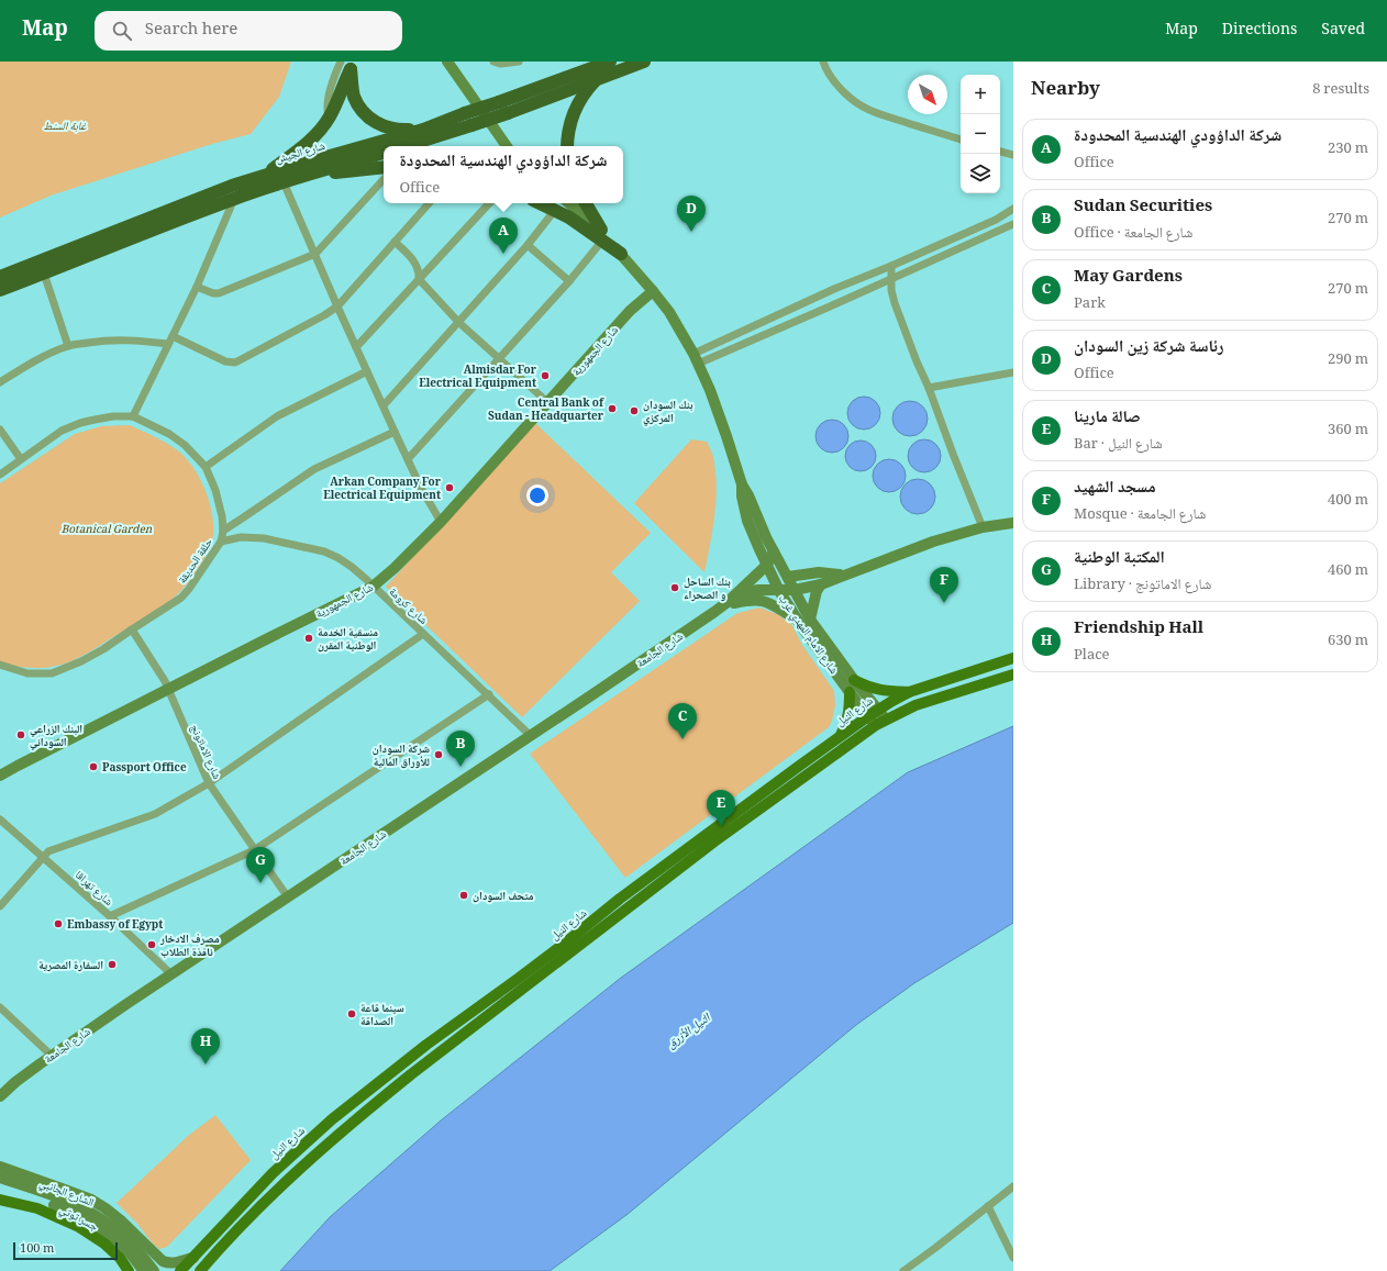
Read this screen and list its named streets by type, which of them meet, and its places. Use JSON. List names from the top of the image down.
{
  "streets": {
    "highway": ["شارع الجيش"],
    "main road": [
      "شارع الجمهورية",
      "شارع الامام المهدي غرب",
      "شارع الجامعة",
      "شارع النيل",
      "الشارع الجانبي",
      "جسر توتي"
    ],
    "street": [
      "حلقة الحديقة",
      "شارع كرومة",
      "شارع الاماتونج",
      "شارع تهراقا"
    ]
  },
  "crossings": [
    ["شارع الجمهورية", "شارع كرومة"],
    ["شارع الجمهورية", "شارع الامام المهدي غرب"],
    ["شارع الجمهورية", "شارع الاماتونج"],
    ["حلقة الحديقة", "شارع كرومة"],
    ["حلقة الحديقة", "شارع الاماتونج"],
    ["شارع كرومة", "شارع الجامعة"],
    ["شارع الامام المهدي غرب", "شارع الجامعة"],
    ["شارع الامام المهدي غرب", "شارع النيل"],
    ["شارع الجامعة", "شارع الاماتونج"],
    ["شارع الجامعة", "شارع تهراقا"],
    ["شارع النيل", "الشارع الجانبي"]
  ],
  "water": ["النيل الأزرق"],
  "parks": ["غابة السنط", "Botanical Garden"],
  "places": [
    "Almisdar For Electrical Equipment",
    "Central Bank of Sudan - Headquarter",
    "بنك السودان المركزي",
    "Arkan Company For Electrical Equipment",
    "بنك الساحل و الصحراء",
    "منسقية الخدمة الوطنية المقرن",
    "البنك الزراعي السوداني",
    "شركة السودان للأوراق المالية",
    "Passport Office",
    "متحف السودان",
    "Embassy of Egypt",
    "مصرف الادخار نافذة الطلاب",
    "السفارة المصرية",
    "سينما قاعة الصداقة"
  ],
  "scale_bar": "100 m",
  "north": "bottom right",
  "page": {
    "header": "Map",
    "search": "Search here",
    "nav": ["Map", "Directions", "Saved"],
    "heading": ["Nearby", "8 results"],
    "map_buttons": ["+", "−"],
    "list": [
      {
        "mark": "A",
        "name": "شركة الداؤودي الهندسية المحدودة",
        "note": "Office",
        "value": "230 m"
      },
      {
        "mark": "B",
        "name": "Sudan Securities",
        "note": "Office · شارع الجامعة",
        "value": "270 m"
      },
      {
        "mark": "C",
        "name": "May Gardens",
        "note": "Park",
        "value": "270 m"
      },
      {
        "mark": "D",
        "name": "رئاسة شركة زين السودان",
        "note": "Office",
        "value": "290 m"
      },
      {
        "mark": "E",
        "name": "صالة مارينا",
        "note": "Bar · شارع النيل",
        "value": "360 m"
      },
      {
        "mark": "F",
        "name": "مسجد الشهيد",
        "note": "Mosque · شارع الجامعة",
        "value": "400 m"
      },
      {
        "mark": "G",
        "name": "المكتبة الوطنية",
        "note": "Library · شارع الاماتونج",
        "value": "460 m"
      },
      {
        "mark": "H",
        "name": "Friendship Hall",
        "note": "Place",
        "value": "630 m"
      }
    ],
    "popup": ["شركة الداؤودي الهندسية المحدودة", "Office"],
    "pins": [
      "D",
      "A",
      "F",
      "C",
      "B",
      "E",
      "G",
      "H"
    ],
    "scale": "100 m"
  }
}
